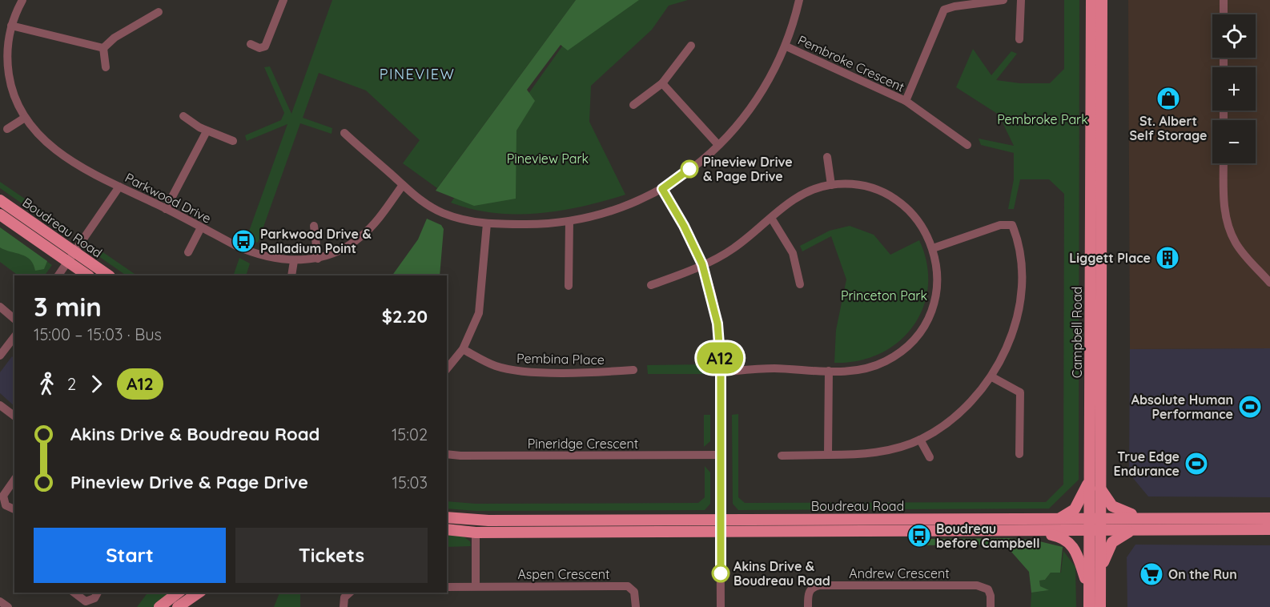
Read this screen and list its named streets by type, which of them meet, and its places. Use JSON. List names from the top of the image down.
{
  "streets": {
    "main road": ["Boudreau Road", "Campbell Road"],
    "street": [
      "Pembroke Crescent",
      "Parkwood Drive",
      "Pembina Place",
      "Pineridge Crescent",
      "Andrew Crescent",
      "Aspen Crescent"
    ]
  },
  "crossings": [
    ["Boudreau Road", "Campbell Road"]
  ],
  "districts": ["PINEVIEW"],
  "parks": ["Pembroke Park", "Pineview Park", "Princeton Park"],
  "places": {
    "shop": ["St. Albert Self Storage"],
    "other": ["Pineview Drive & Page Drive", "Akins Drive & Boudreau Road"],
    "bus stop": ["Parkwood Drive & Palladium Point", "Boudreau before Campbell"],
    "building": ["Liggett Place"],
    "sports": ["Absolute Human Performance", "True Edge Endurance"],
    "supermarket": ["On the Run"]
  },
  "lines": ["bus line A12"],
  "page": {
    "on_map": "A12",
    "map_buttons": ["+", "−"],
    "heading": ["3 min", "15:00 – 15:03 · Bus", "$2.20"],
    "legs": ["2", "A12"],
    "list": [
      {
        "name": "Akins Drive & Boudreau Road",
        "value": "15:02"
      },
      {
        "name": "Pineview Drive & Page Drive",
        "value": "15:03"
      }
    ],
    "buttons": ["Start", "Tickets"]
  }
}
